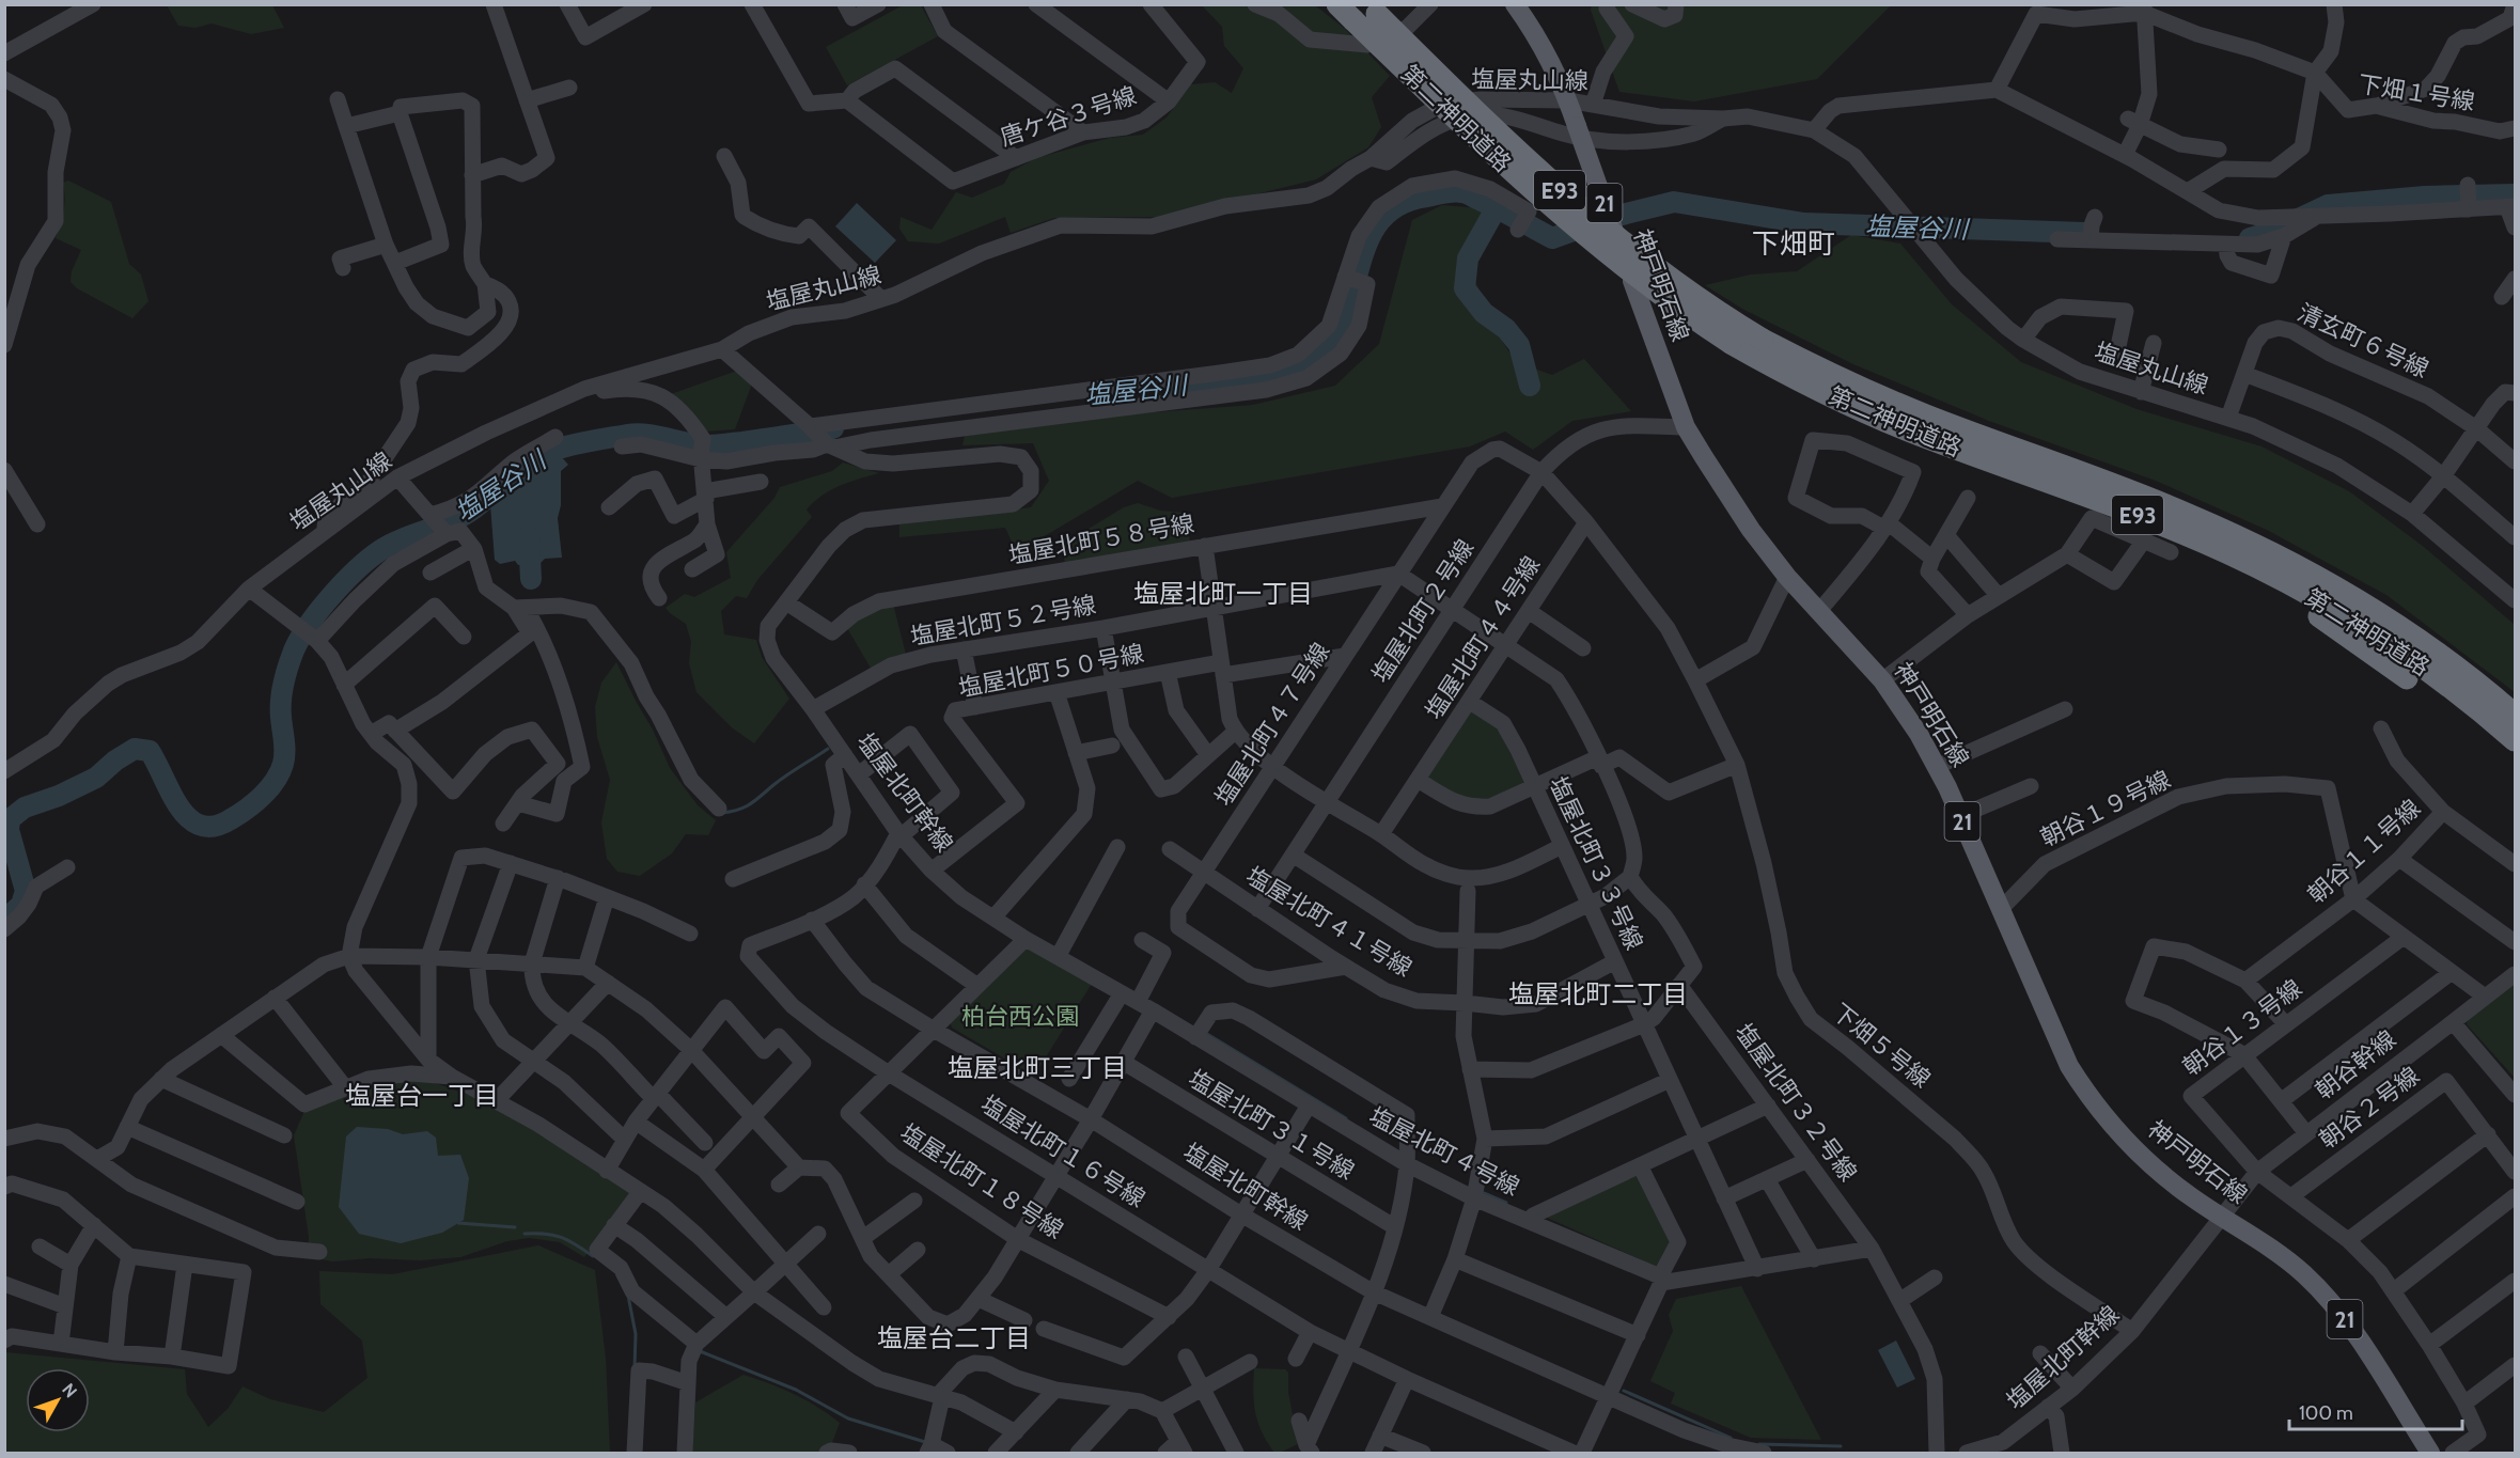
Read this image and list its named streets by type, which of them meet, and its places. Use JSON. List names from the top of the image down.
{
  "streets": {
    "highway": ["第二神明道路", "E93"],
    "main road": ["21", "神戸明石線"],
    "street": [
      "塩屋丸山線",
      "下畑１号線",
      "唐ケ谷３号線",
      "清玄町６号線",
      "塩屋北町５８号線",
      "塩屋北町２号線",
      "塩屋北町５２号線",
      "塩屋北町４４号線",
      "塩屋北町５０号線",
      "塩屋北町４７号線",
      "塩屋北町幹線",
      "朝谷１９号線",
      "朝谷１１号線",
      "塩屋北町３３号線",
      "塩屋北町４１号線",
      "朝谷１３号線",
      "下畑５号線",
      "朝谷幹線",
      "塩屋北町３２号線",
      "朝谷２号線",
      "塩屋北町３１号線",
      "塩屋北町１６号線",
      "塩屋北町４号線",
      "塩屋北町１８号線"
    ]
  },
  "crossings": [
    ["塩屋丸山線", "神戸明石線"],
    ["塩屋丸山線", "清玄町６号線"],
    ["塩屋丸山線", "塩屋北町幹線"],
    ["神戸明石線", "塩屋北町２号線"],
    ["神戸明石線", "塩屋北町幹線"],
    ["神戸明石線", "朝谷１９号線"],
    ["神戸明石線", "朝谷幹線"],
    ["塩屋北町５８号線", "塩屋北町４７号線"],
    ["塩屋北町５８号線", "塩屋北町幹線"],
    ["塩屋北町２号線", "塩屋北町４７号線"],
    ["塩屋北町２号線", "塩屋北町４１号線"],
    ["塩屋北町５２号線", "塩屋北町４７号線"],
    ["塩屋北町５２号線", "塩屋北町幹線"],
    ["塩屋北町４４号線", "塩屋北町３３号線"],
    ["塩屋北町４４号線", "下畑５号線"],
    ["塩屋北町５０号線", "塩屋北町４７号線"],
    ["塩屋北町５０号線", "塩屋北町幹線"],
    ["塩屋北町４７号線", "塩屋北町４１号線"],
    ["塩屋北町幹線", "下畑５号線"],
    ["塩屋北町幹線", "朝谷幹線"],
    ["塩屋北町幹線", "塩屋北町１６号線"],
    ["塩屋北町幹線", "塩屋北町４号線"],
    ["塩屋北町幹線", "塩屋北町１８号線"],
    ["朝谷１９号線", "朝谷１１号線"],
    ["塩屋北町３３号線", "塩屋北町４１号線"],
    ["朝谷１３号線", "朝谷幹線"],
    ["塩屋北町１６号線", "塩屋北町１８号線"]
  ],
  "districts": [
    "下畑町",
    "塩屋北町一丁目",
    "塩屋北町二丁目",
    "塩屋北町三丁目",
    "塩屋台一丁目",
    "塩屋台二丁目"
  ],
  "water": ["塩屋谷川"],
  "parks": ["柏台西公園"],
  "scale_bar": "100 m",
  "north": "top right"
}
